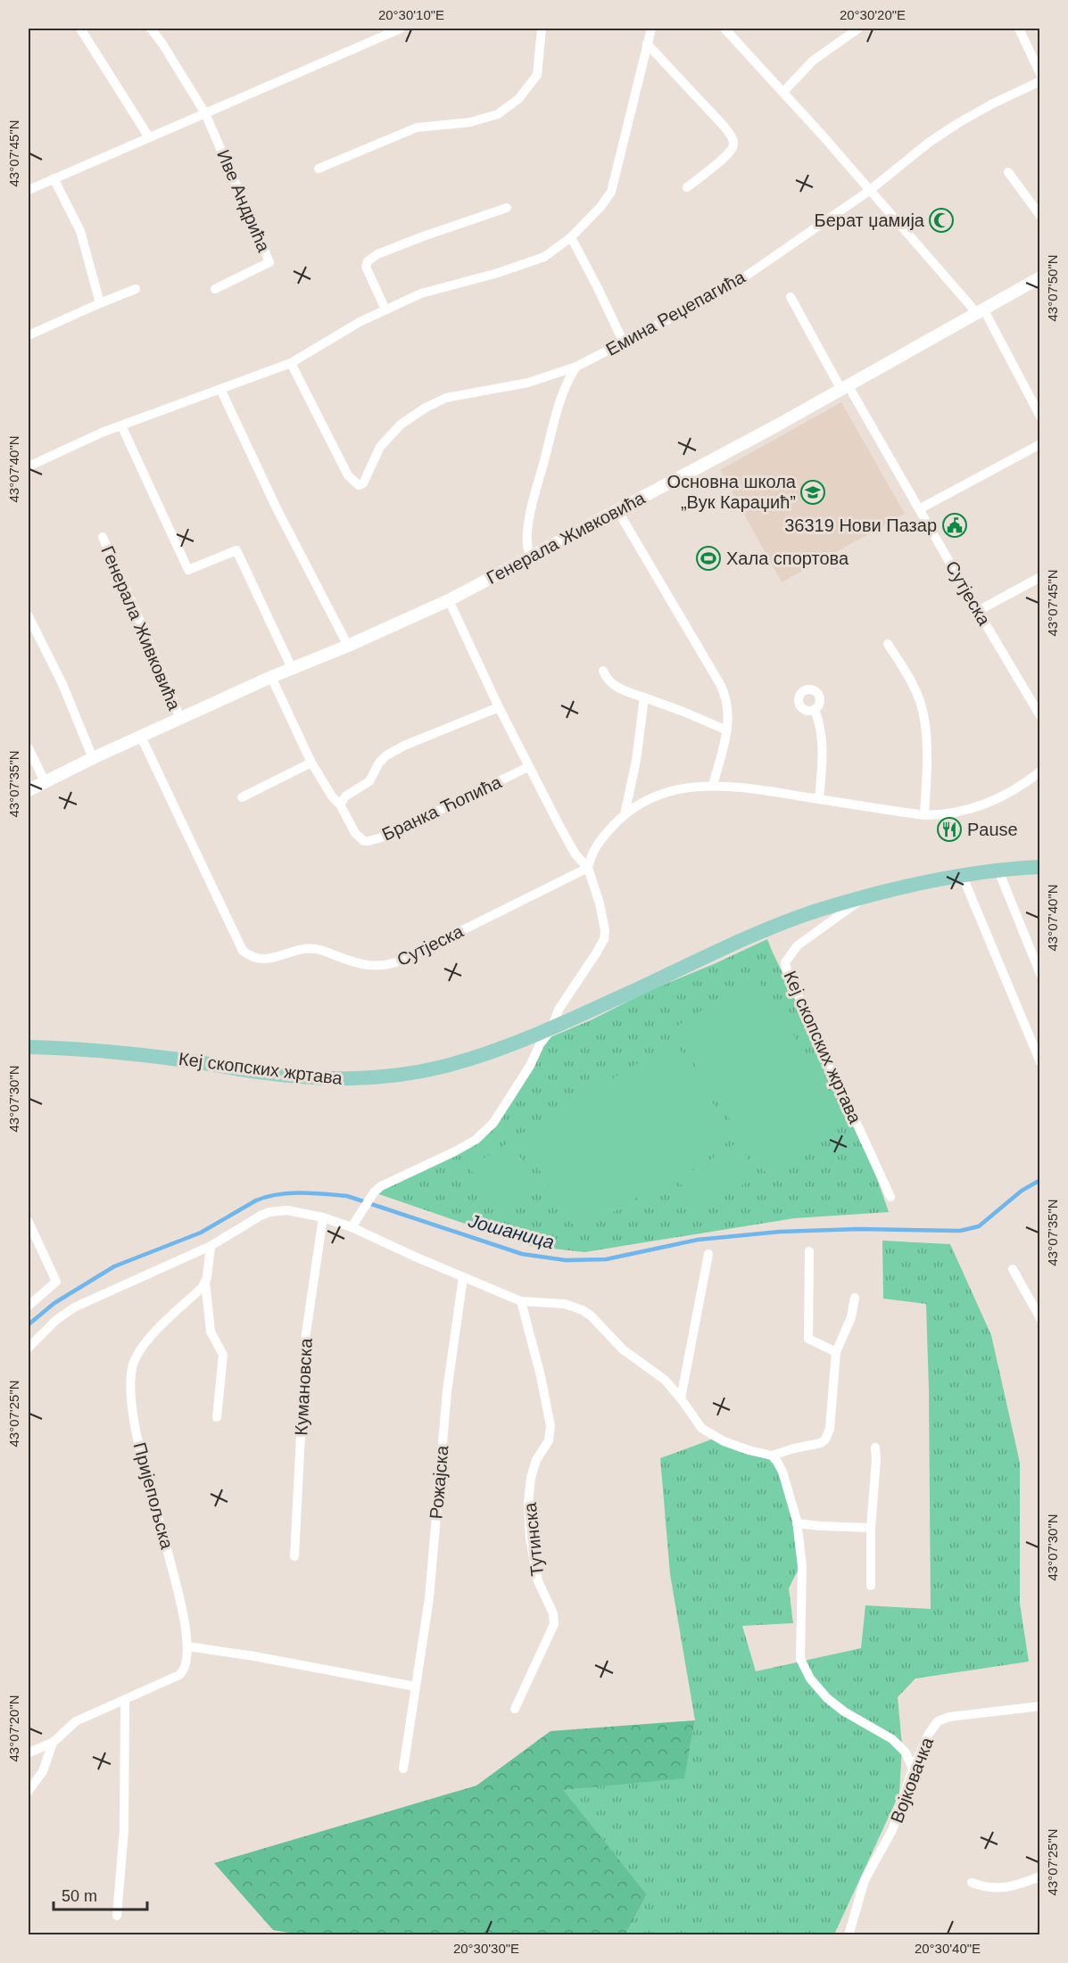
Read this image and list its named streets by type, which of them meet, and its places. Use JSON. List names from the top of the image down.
{
  "streets": {
    "main road": ["Кеј скопских жртава"],
    "street": [
      "Иве Андрића",
      "Емина Реџепагића",
      "Генерала Живковића",
      "Сутјеска",
      "Бранка Ћопића",
      "Кумановска",
      "Рожајска",
      "Пријепољска",
      "Тутинска",
      "Војковачка"
    ]
  },
  "crossings": [
    ["Генерала Живковића", "Сутјеска"]
  ],
  "water": ["Јошаница"],
  "places": {
    "mosque": ["Берат џамија"],
    "school or university": ["Основна школа „Вук Караџић”"],
    "public building": ["36319 Нови Пазар"],
    "sports": ["Хала спортова"],
    "restaurant": ["Pause"]
  },
  "scale_bar": "50 m",
  "coordinates": [
    "20°30'10\"E",
    "20°30'20\"E",
    "43°07'45\"N",
    "43°07'50\"N",
    "43°07'40\"N",
    "43°07'35\"N",
    "43°07'30\"N",
    "43°07'25\"N",
    "43°07'20\"N",
    "20°30'30\"E",
    "20°30'40\"E"
  ]
}
